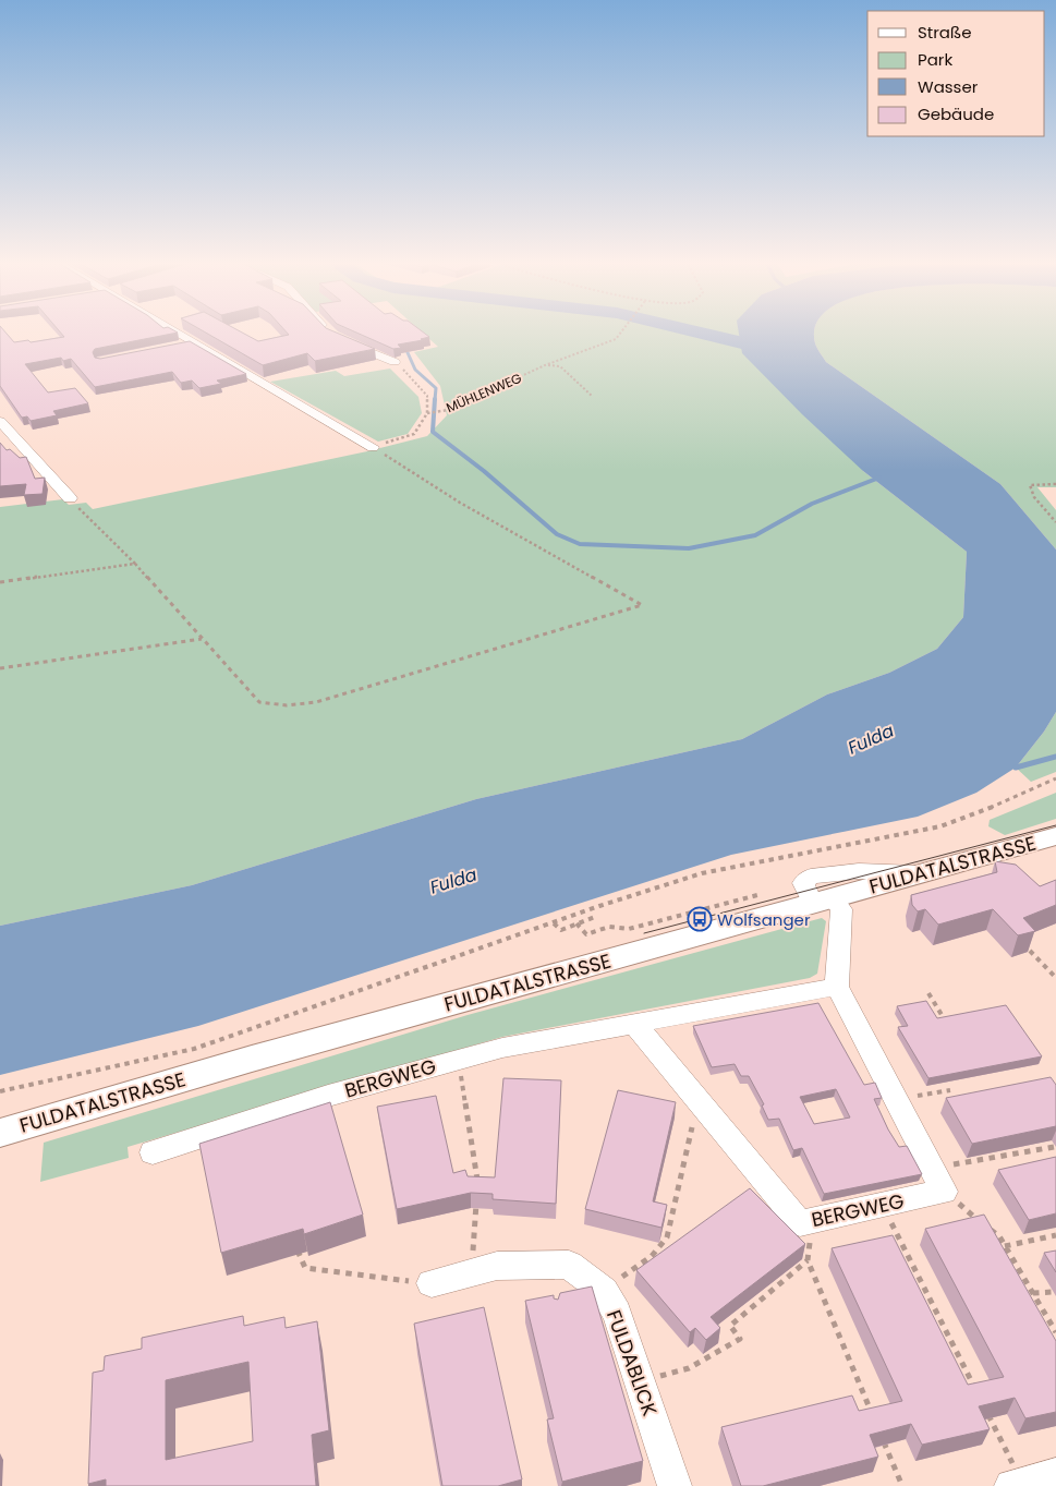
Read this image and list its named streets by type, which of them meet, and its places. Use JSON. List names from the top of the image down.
{
  "streets": {
    "main road": ["FULDATALSTRASSE"],
    "street": ["BERGWEG", "FULDABLICK"],
    "path": ["MÜHLENWEG"]
  },
  "water": ["Fulda"],
  "places": {
    "bus stop": ["Wolfsanger"]
  },
  "legend": [
    "Straße",
    "Park",
    "Wasser",
    "Gebäude"
  ]
}
